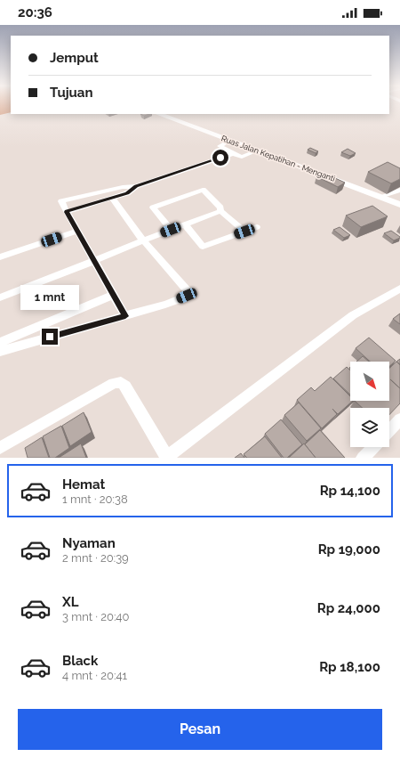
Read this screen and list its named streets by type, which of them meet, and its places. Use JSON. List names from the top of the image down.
{
  "streets": {
    "main road": ["Ruas Jalan Kepatihan - Menganti"]
  },
  "north": "bottom right",
  "page": {
    "status": "20:36",
    "banner": ["Jemput", "Tujuan"],
    "bubble": "1 mnt",
    "list": [
      {
        "name": "Hemat",
        "note": "1 mnt · 20:38",
        "value": "Rp 14,100"
      },
      {
        "name": "Nyaman",
        "note": "2 mnt · 20:39",
        "value": "Rp 19,000"
      },
      {
        "name": "XL",
        "note": "3 mnt · 20:40",
        "value": "Rp 24,000"
      },
      {
        "name": "Black",
        "note": "4 mnt · 20:41",
        "value": "Rp 18,100"
      }
    ],
    "buttons": "Pesan"
  }
}
